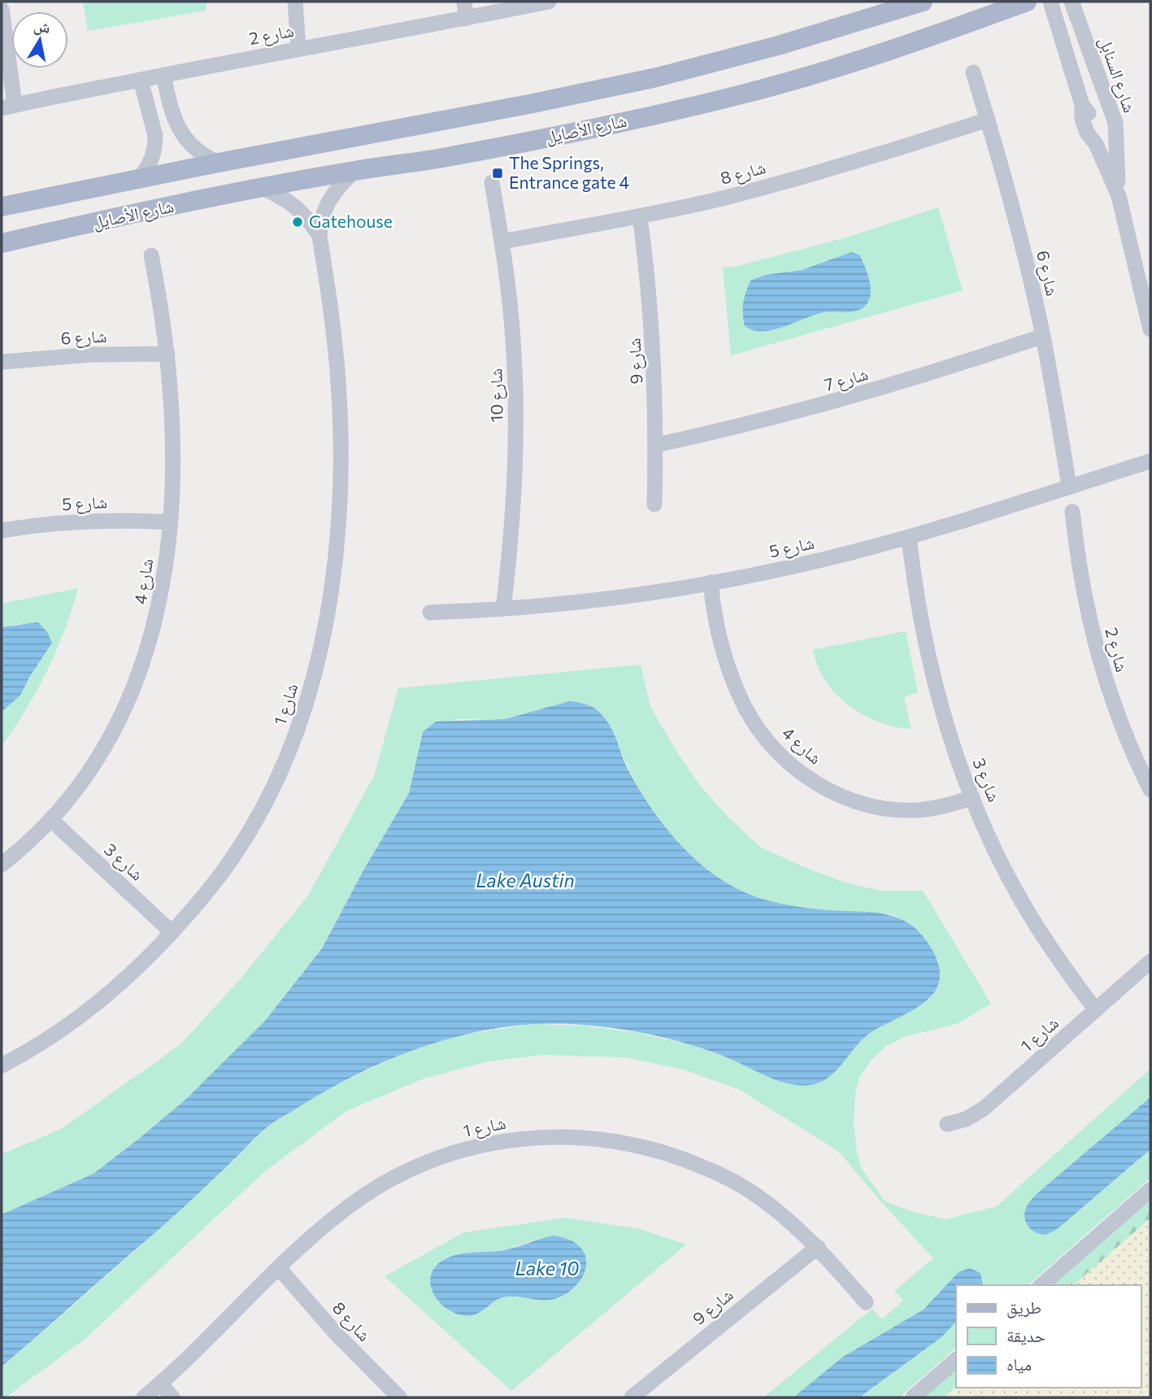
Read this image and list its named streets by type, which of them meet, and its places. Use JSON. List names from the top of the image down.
{
  "streets": {
    "main road": ["شارع الأصايل"],
    "street": [
      "شارع 2",
      "شارع السنابل",
      "شارع 8",
      "شارع 6",
      "شارع 9",
      "شارع 7",
      "شارع 10",
      "شارع 5",
      "شارع 4",
      "شارع 1",
      "شارع 3"
    ]
  },
  "crossings": [
    ["شارع الأصايل", "شارع 1"],
    ["شارع 8", "شارع 6"],
    ["شارع 8", "شارع 9"],
    ["شارع 8", "شارع 10"],
    ["شارع 8", "شارع 1"],
    ["شارع 6", "شارع 7"],
    ["شارع 6", "شارع 5"],
    ["شارع 6", "شارع 4"],
    ["شارع 9", "شارع 7"],
    ["شارع 9", "شارع 1"],
    ["شارع 10", "شارع 5"],
    ["شارع 5", "شارع 4"],
    ["شارع 5", "شارع 3"],
    ["شارع 4", "شارع 3"],
    ["شارع 1", "شارع 3"]
  ],
  "water": ["Lake Austin", "Lake 10"],
  "places": {
    "transit": ["The Springs, Entrance gate 4"],
    "other": ["Gatehouse"]
  },
  "legend": ["طريق", "حديقة", "مياه"],
  "north": "top"
}
